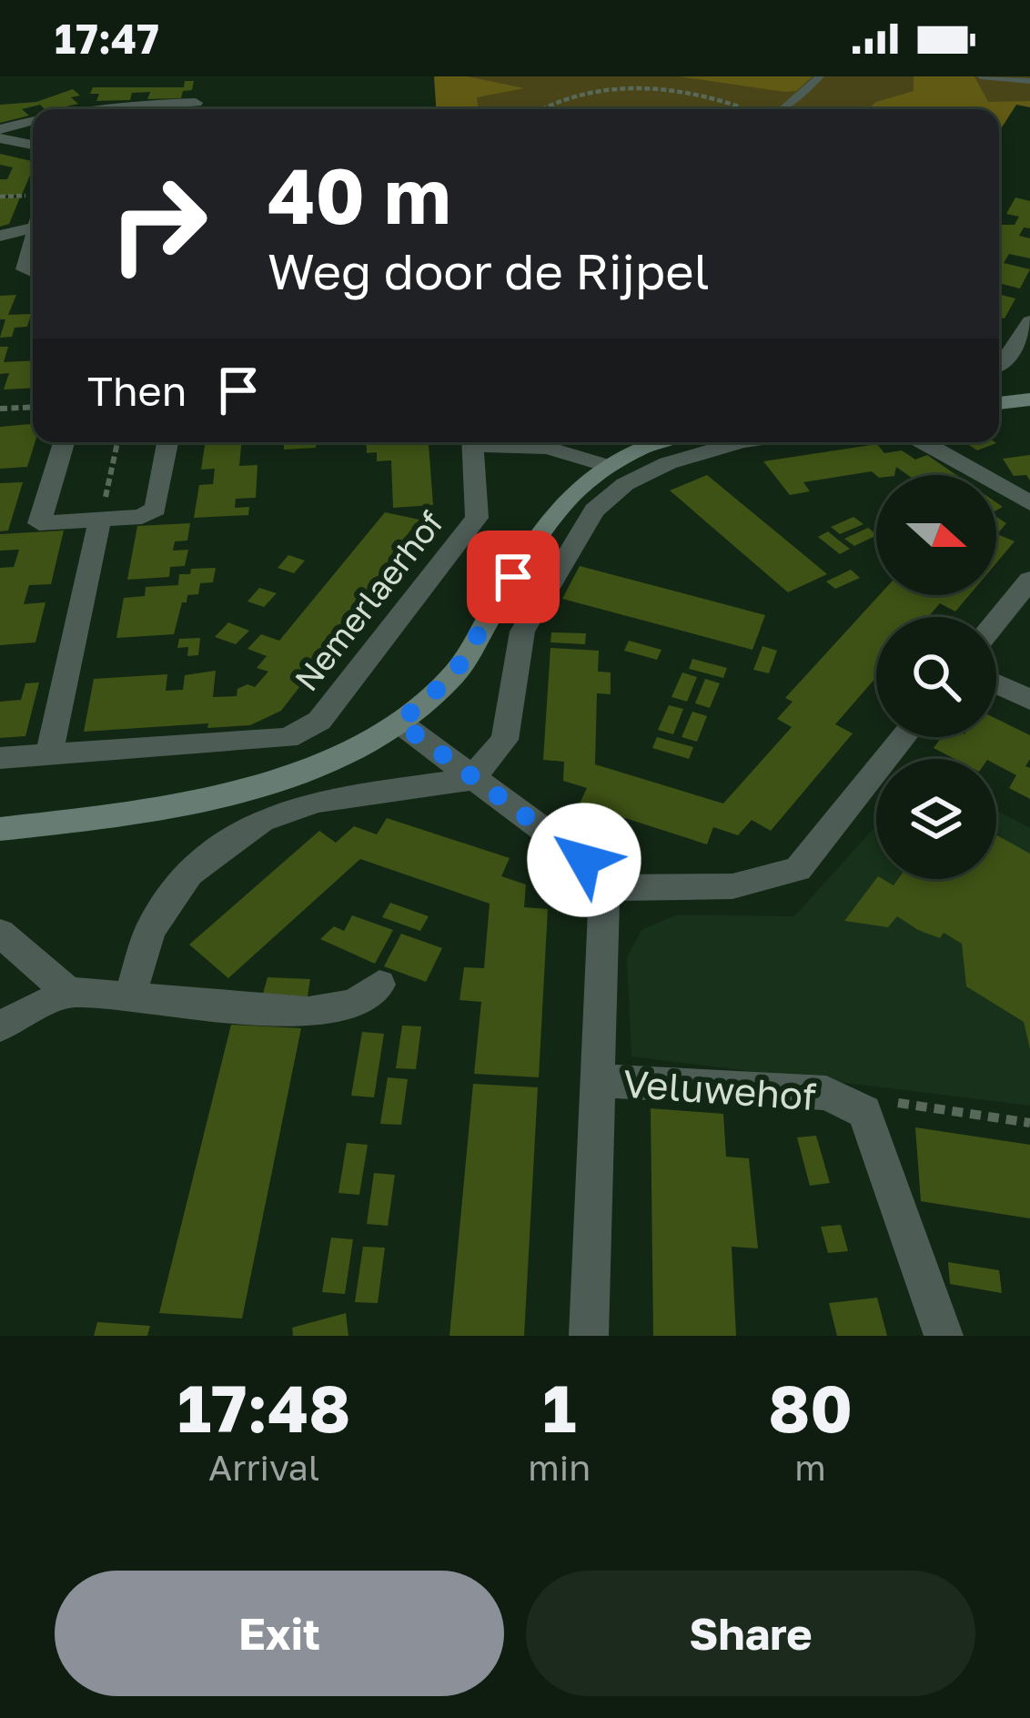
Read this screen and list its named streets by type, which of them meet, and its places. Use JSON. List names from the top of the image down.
{
  "streets": {
    "street": ["Nemerlaerhof", "Veluwehof"]
  },
  "north": "right",
  "page": {
    "status": "17:47",
    "turn": ["40 m", "Weg door de Rijpel"],
    "then": "Then",
    "eta": [
      "17:48",
      "Arrival",
      "1",
      "min",
      "80",
      "m"
    ],
    "buttons": ["Exit", "Share"]
  }
}
